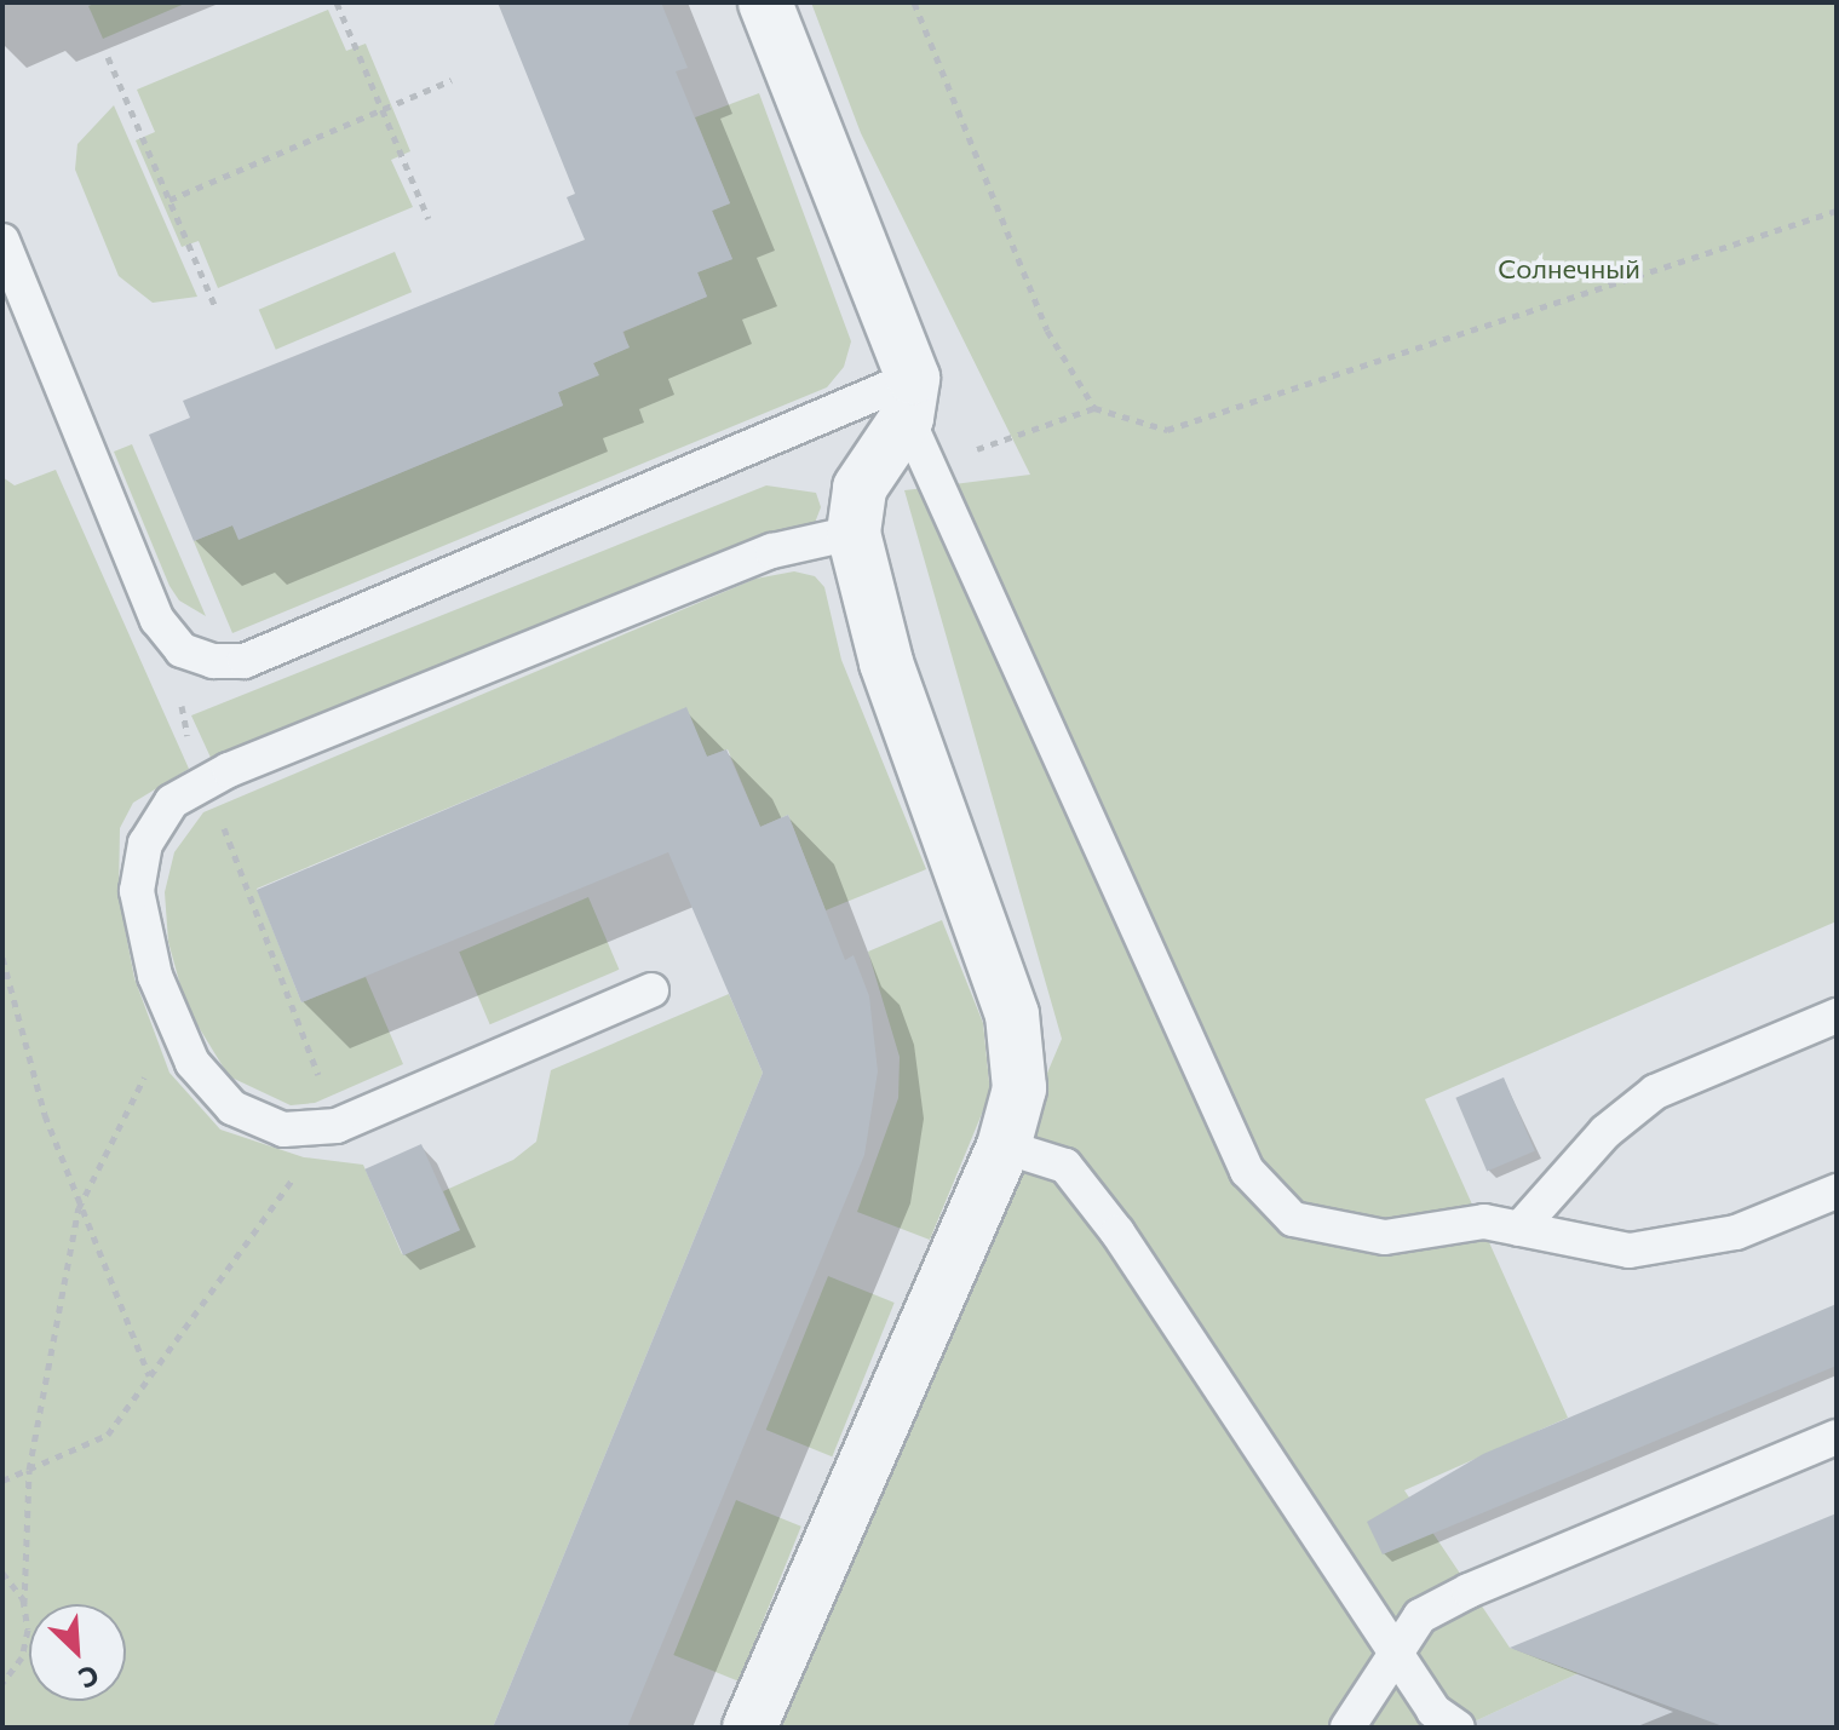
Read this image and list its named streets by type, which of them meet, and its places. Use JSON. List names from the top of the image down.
{
  "parks": ["Солнечный"],
  "north": "bottom right"
}
